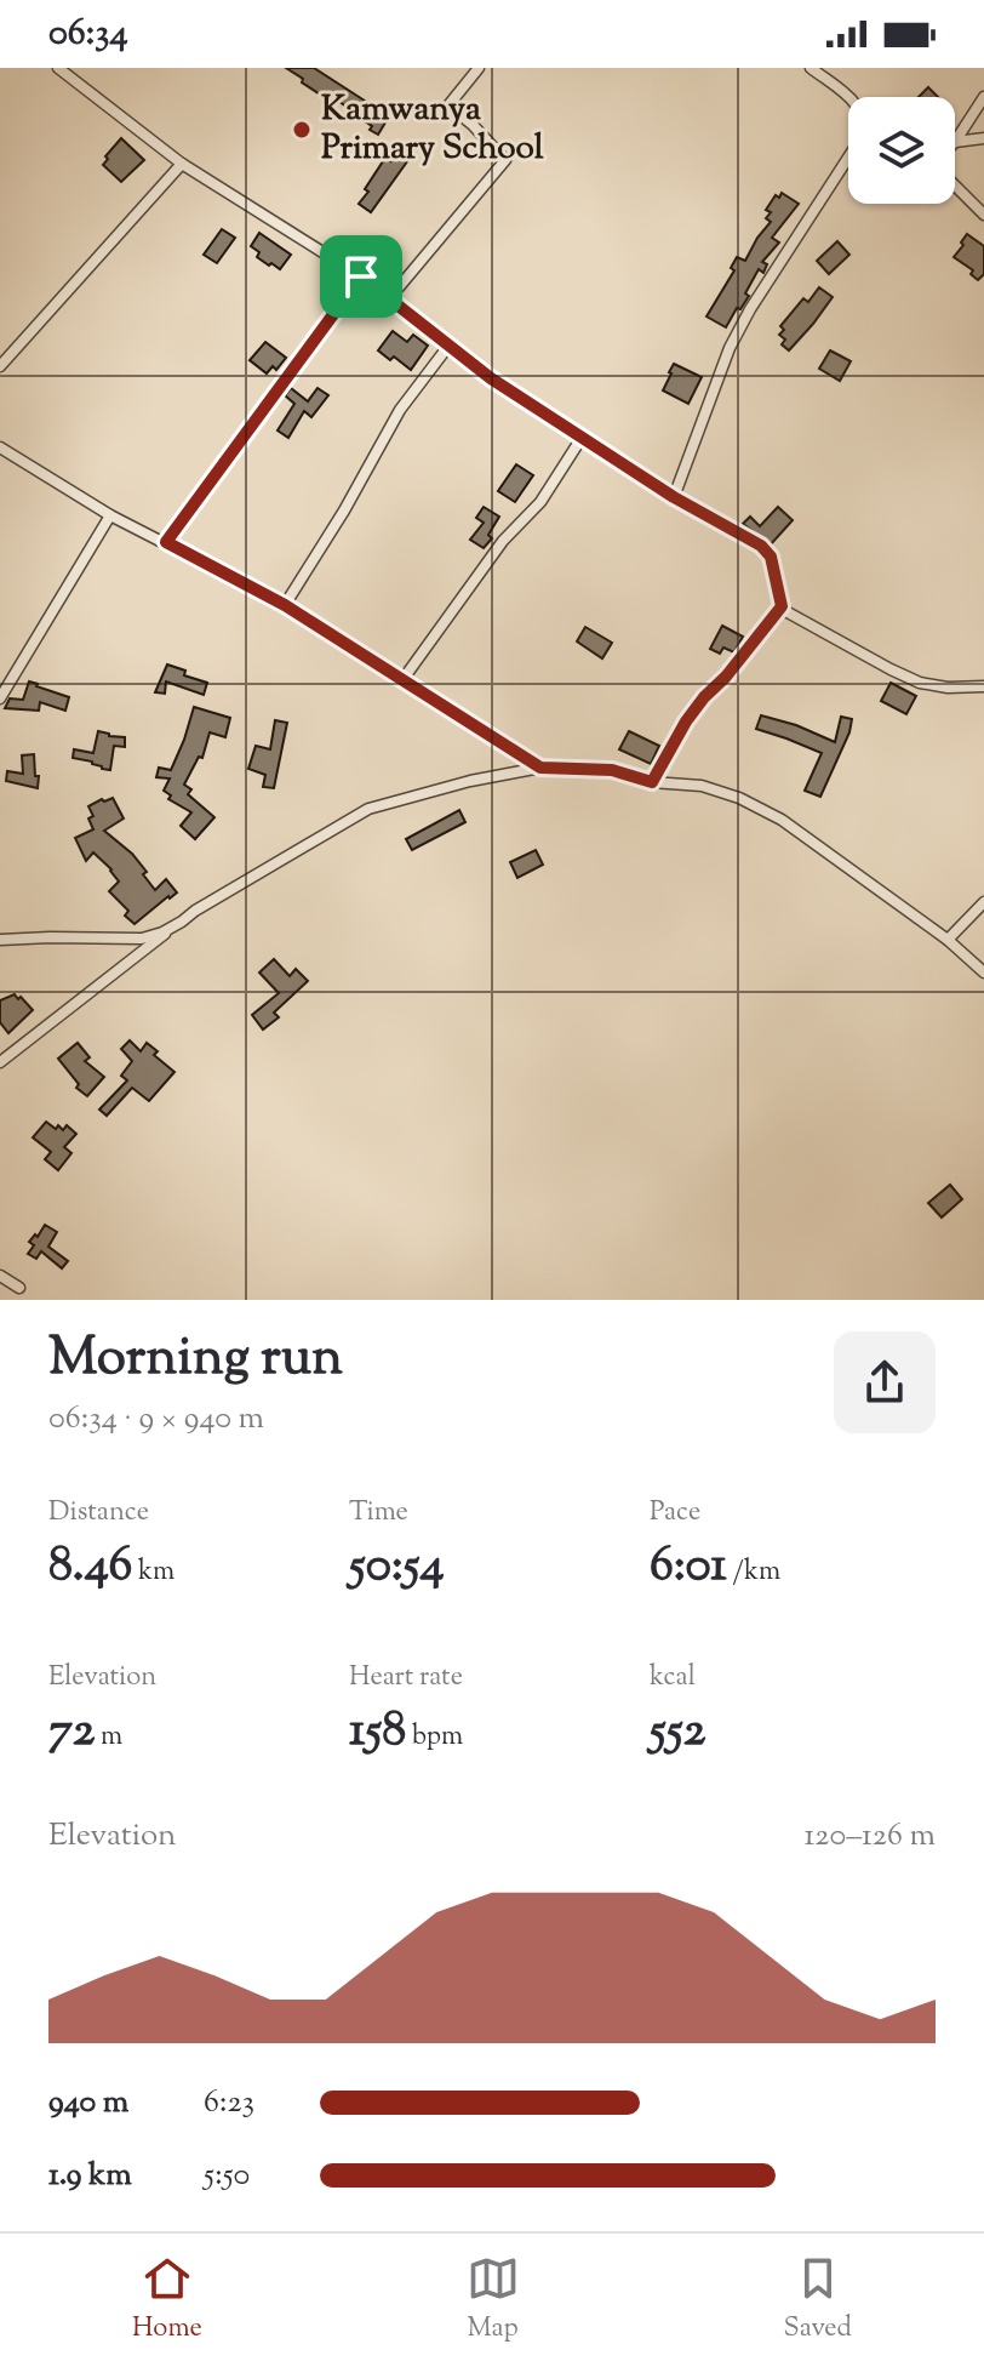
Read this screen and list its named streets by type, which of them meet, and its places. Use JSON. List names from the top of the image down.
{
  "places": ["Kamwanya Primary School"],
  "page": {
    "status": "06:34",
    "heading": ["Morning run", "06:34 · 9 × 940 m"],
    "stats": [
      ["Distance", "8.46 km"],
      ["Time", "50:54"],
      ["Pace", "6:01 /km"],
      ["Elevation", "72 m"],
      ["Heart rate", "158 bpm"],
      ["kcal", "552"]
    ],
    "chart": ["Elevation", "120–126 m"],
    "list": [
      {
        "name": "940 m",
        "note": "6:23"
      },
      {
        "name": "1.9 km",
        "note": "5:50"
      }
    ],
    "tabs": ["Home", "Map", "Saved"]
  }
}
